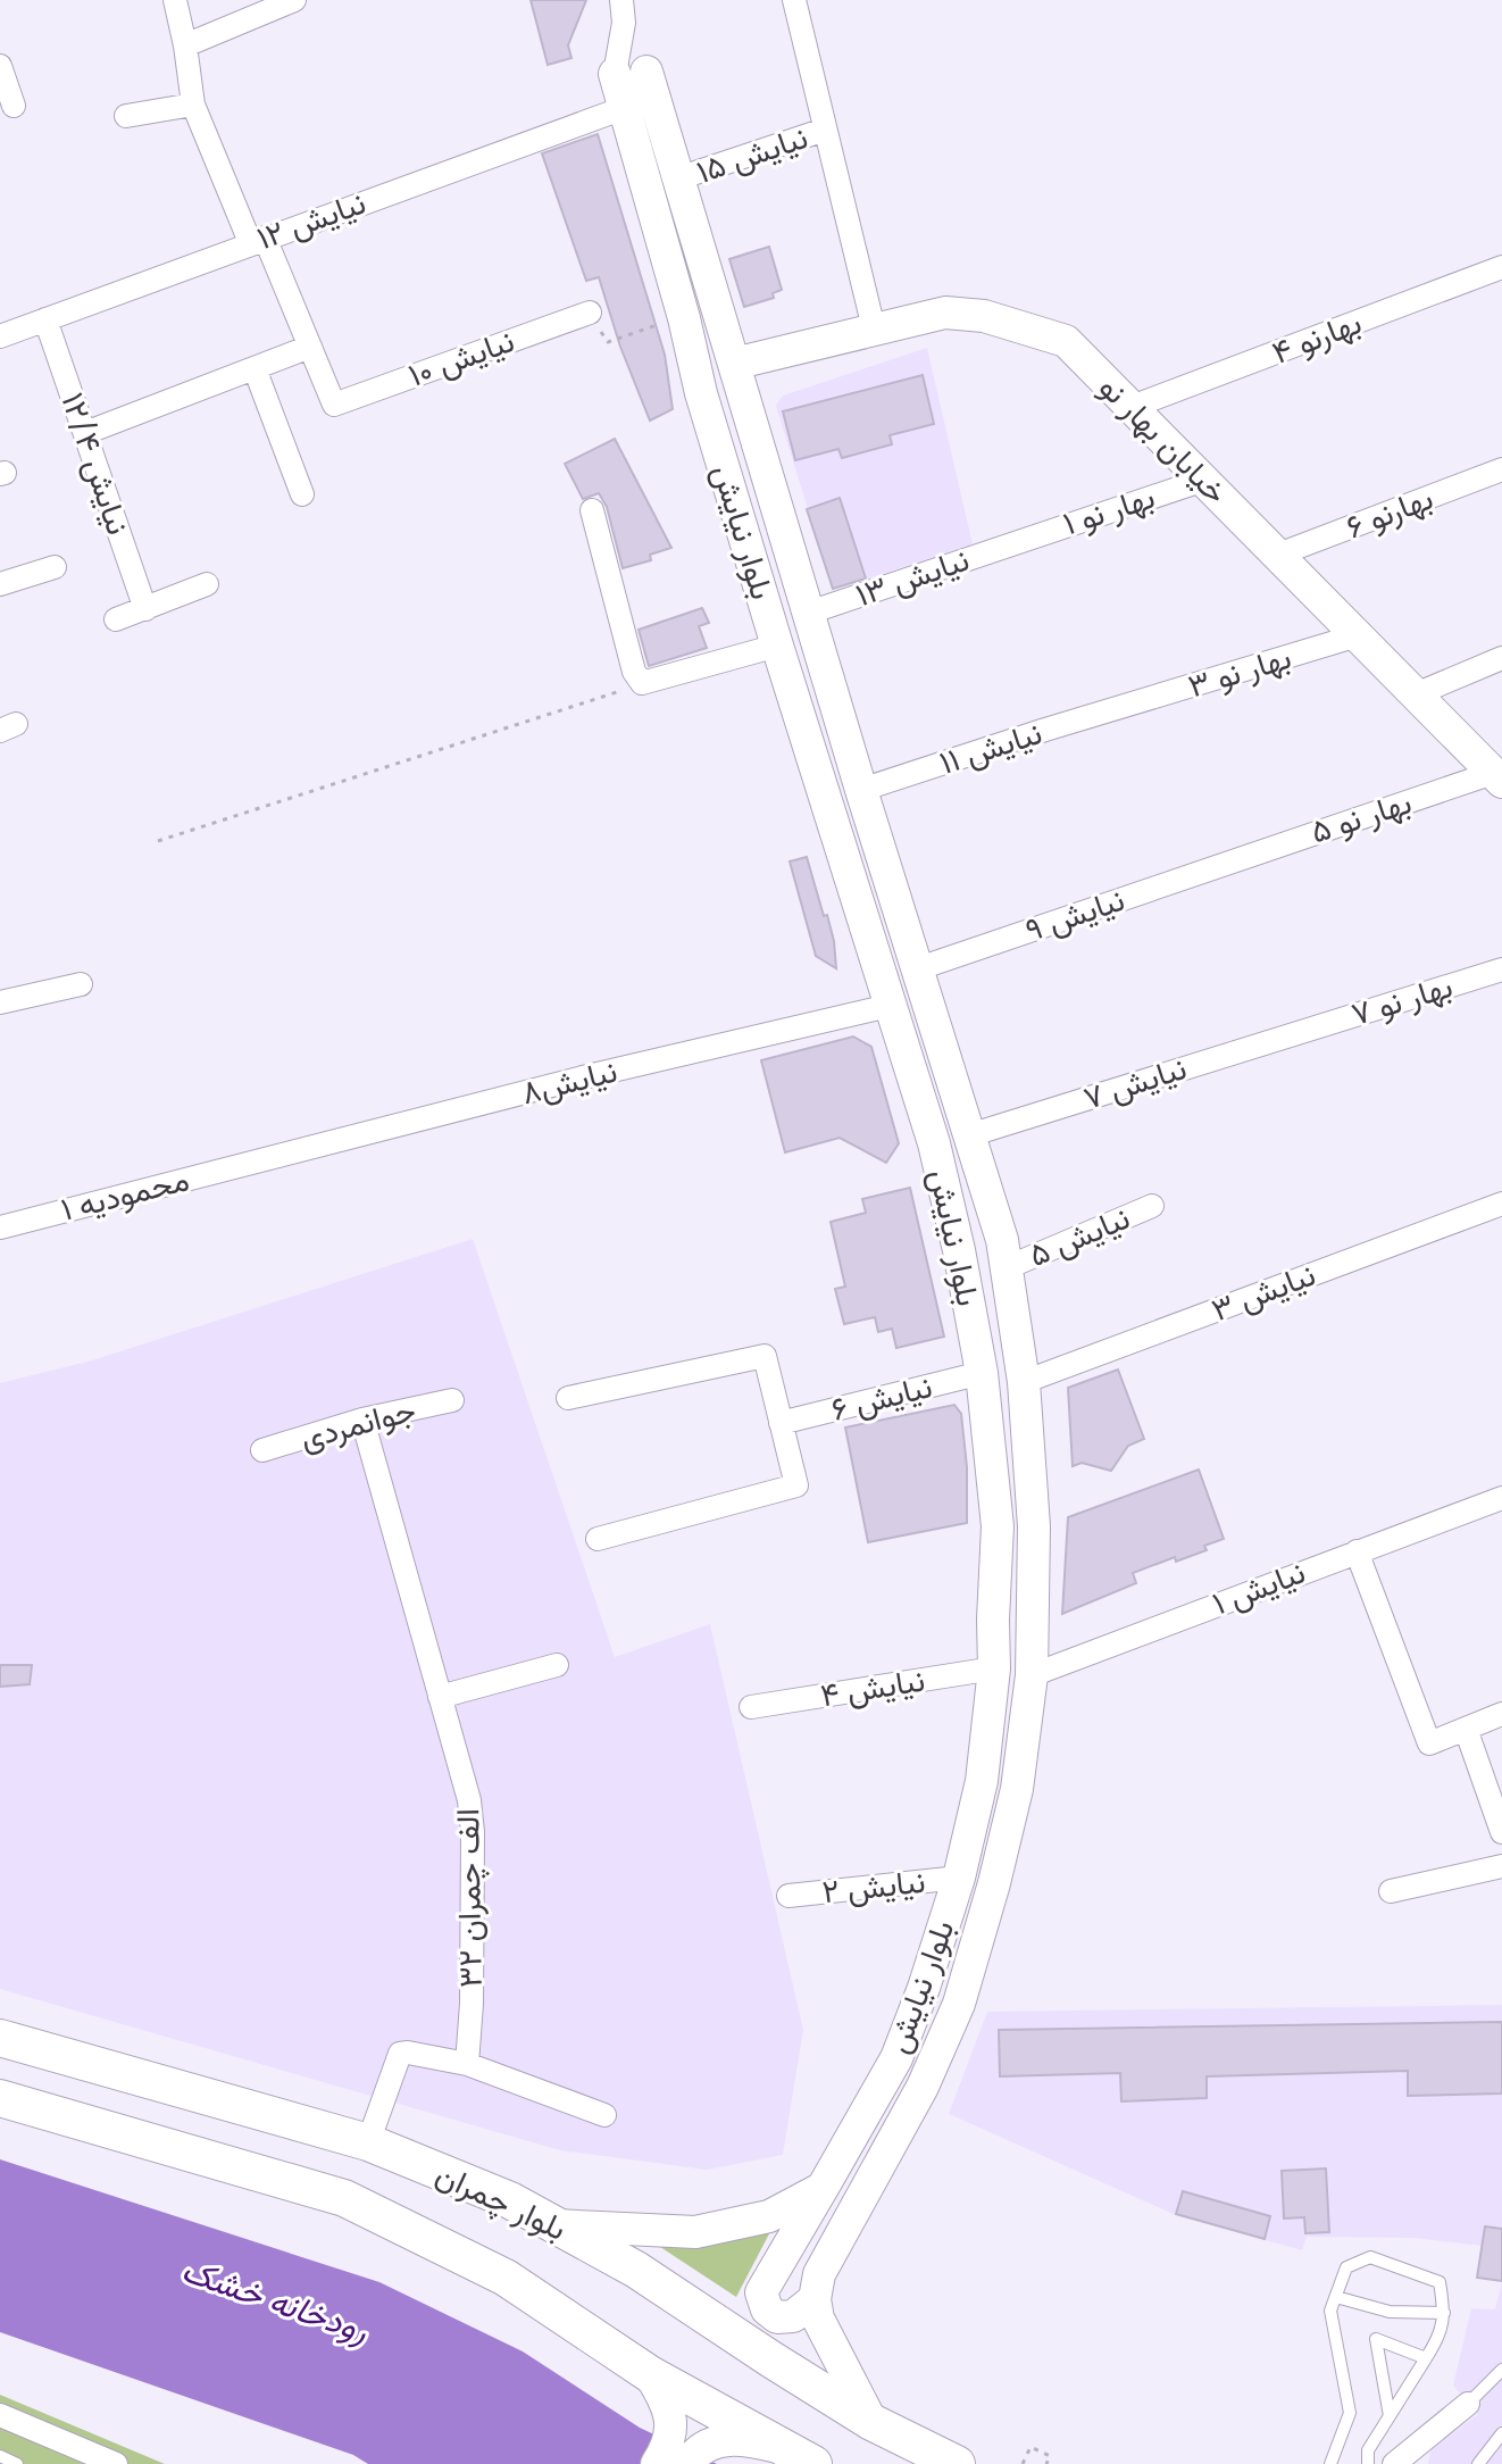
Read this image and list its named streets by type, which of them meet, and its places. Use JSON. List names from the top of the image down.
{
  "streets": {
    "main road": ["خیابان بهار نو", "بلوار نیایش", "بلوار چمران"],
    "street": [
      "۱۵ نیایش",
      "نیایش ۱۲",
      "۴ بهارنو",
      "نیایش ۱۰",
      "۱۲/۴ نیایش",
      "۱ بهار نو",
      "۶ بهارنو",
      "نیایش ۱۳",
      "۳ بهار نو",
      "نیایش ۱۱",
      "۵ بهار نو",
      "نیایش ۹",
      "۷ بهار نو",
      "نیایش۸",
      "نیایش ۷",
      "۱ محمودیه",
      "نیایش ۵",
      "نیایش ۳",
      "نیایش ۶",
      "جوانمردی",
      "نیایش ۱",
      "نیایش ۴",
      "نیایش ۲",
      "۳۲ الف چمران"
    ]
  },
  "crossings": [
    ["۱۵ نیایش", "بلوار نیایش"],
    ["نیایش ۱۲", "۱۲/۴ نیایش"],
    ["نیایش ۱۲", "بلوار نیایش"],
    ["۴ بهارنو", "خیابان بهار نو"],
    ["خیابان بهار نو", "۱ بهار نو"],
    ["خیابان بهار نو", "۶ بهارنو"],
    ["خیابان بهار نو", "بلوار نیایش"],
    ["خیابان بهار نو", "۳ بهار نو"],
    ["خیابان بهار نو", "۵ بهار نو"],
    ["۱ بهار نو", "نیایش ۱۳"],
    ["بلوار نیایش", "نیایش ۱۳"],
    ["بلوار نیایش", "نیایش ۱۱"],
    ["بلوار نیایش", "نیایش ۹"],
    ["بلوار نیایش", "نیایش۸"],
    ["بلوار نیایش", "نیایش ۷"],
    ["بلوار نیایش", "نیایش ۵"],
    ["بلوار نیایش", "نیایش ۳"],
    ["بلوار نیایش", "نیایش ۶"],
    ["بلوار نیایش", "نیایش ۱"],
    ["بلوار نیایش", "نیایش ۴"],
    ["بلوار نیایش", "نیایش ۲"],
    ["۳ بهار نو", "نیایش ۱۱"],
    ["۵ بهار نو", "نیایش ۹"],
    ["۷ بهار نو", "نیایش ۷"],
    ["نیایش۸", "۱ محمودیه"],
    ["جوانمردی", "۳۲ الف چمران"]
  ],
  "water": ["رودخانه خشک"]
}
